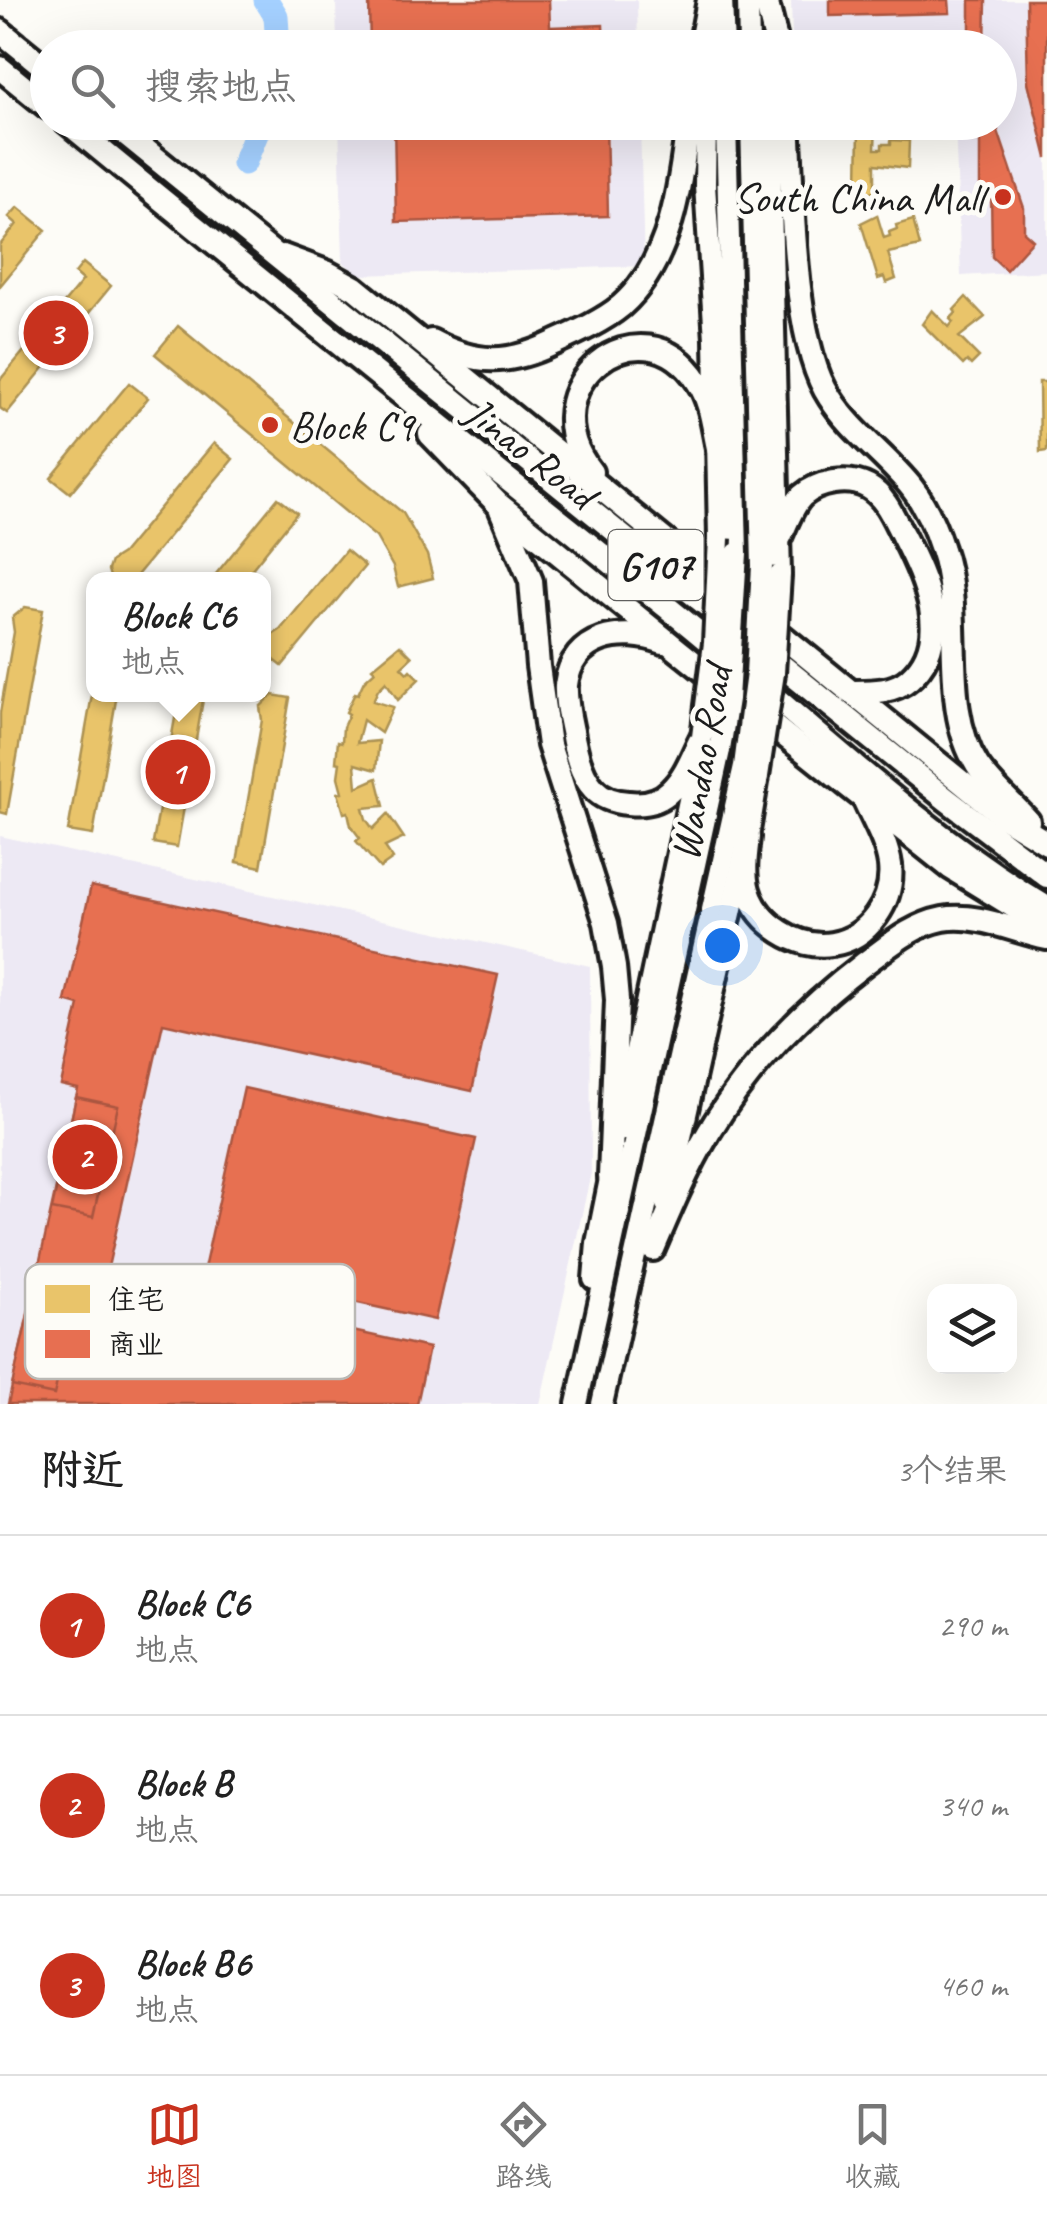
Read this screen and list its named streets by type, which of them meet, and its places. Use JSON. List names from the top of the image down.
{
  "streets": {
    "highway": ["Jinao Road", "G107"],
    "main road": ["Wandao Road"]
  },
  "places": ["South China Mall", "Block C9"],
  "legend": ["住宅", "商业"],
  "page": {
    "search": "搜索地点",
    "pins": ["3", "1", "2"],
    "popup": ["Block C6", "地点"],
    "heading": ["附近", "3个结果"],
    "list": [
      {
        "mark": "1",
        "name": "Block C6",
        "note": "地点",
        "value": "290 m"
      },
      {
        "mark": "2",
        "name": "Block B",
        "note": "地点",
        "value": "340 m"
      },
      {
        "mark": "3",
        "name": "Block B6",
        "note": "地点",
        "value": "460 m"
      }
    ],
    "nav": ["地图", "路线", "收藏"]
  }
}
